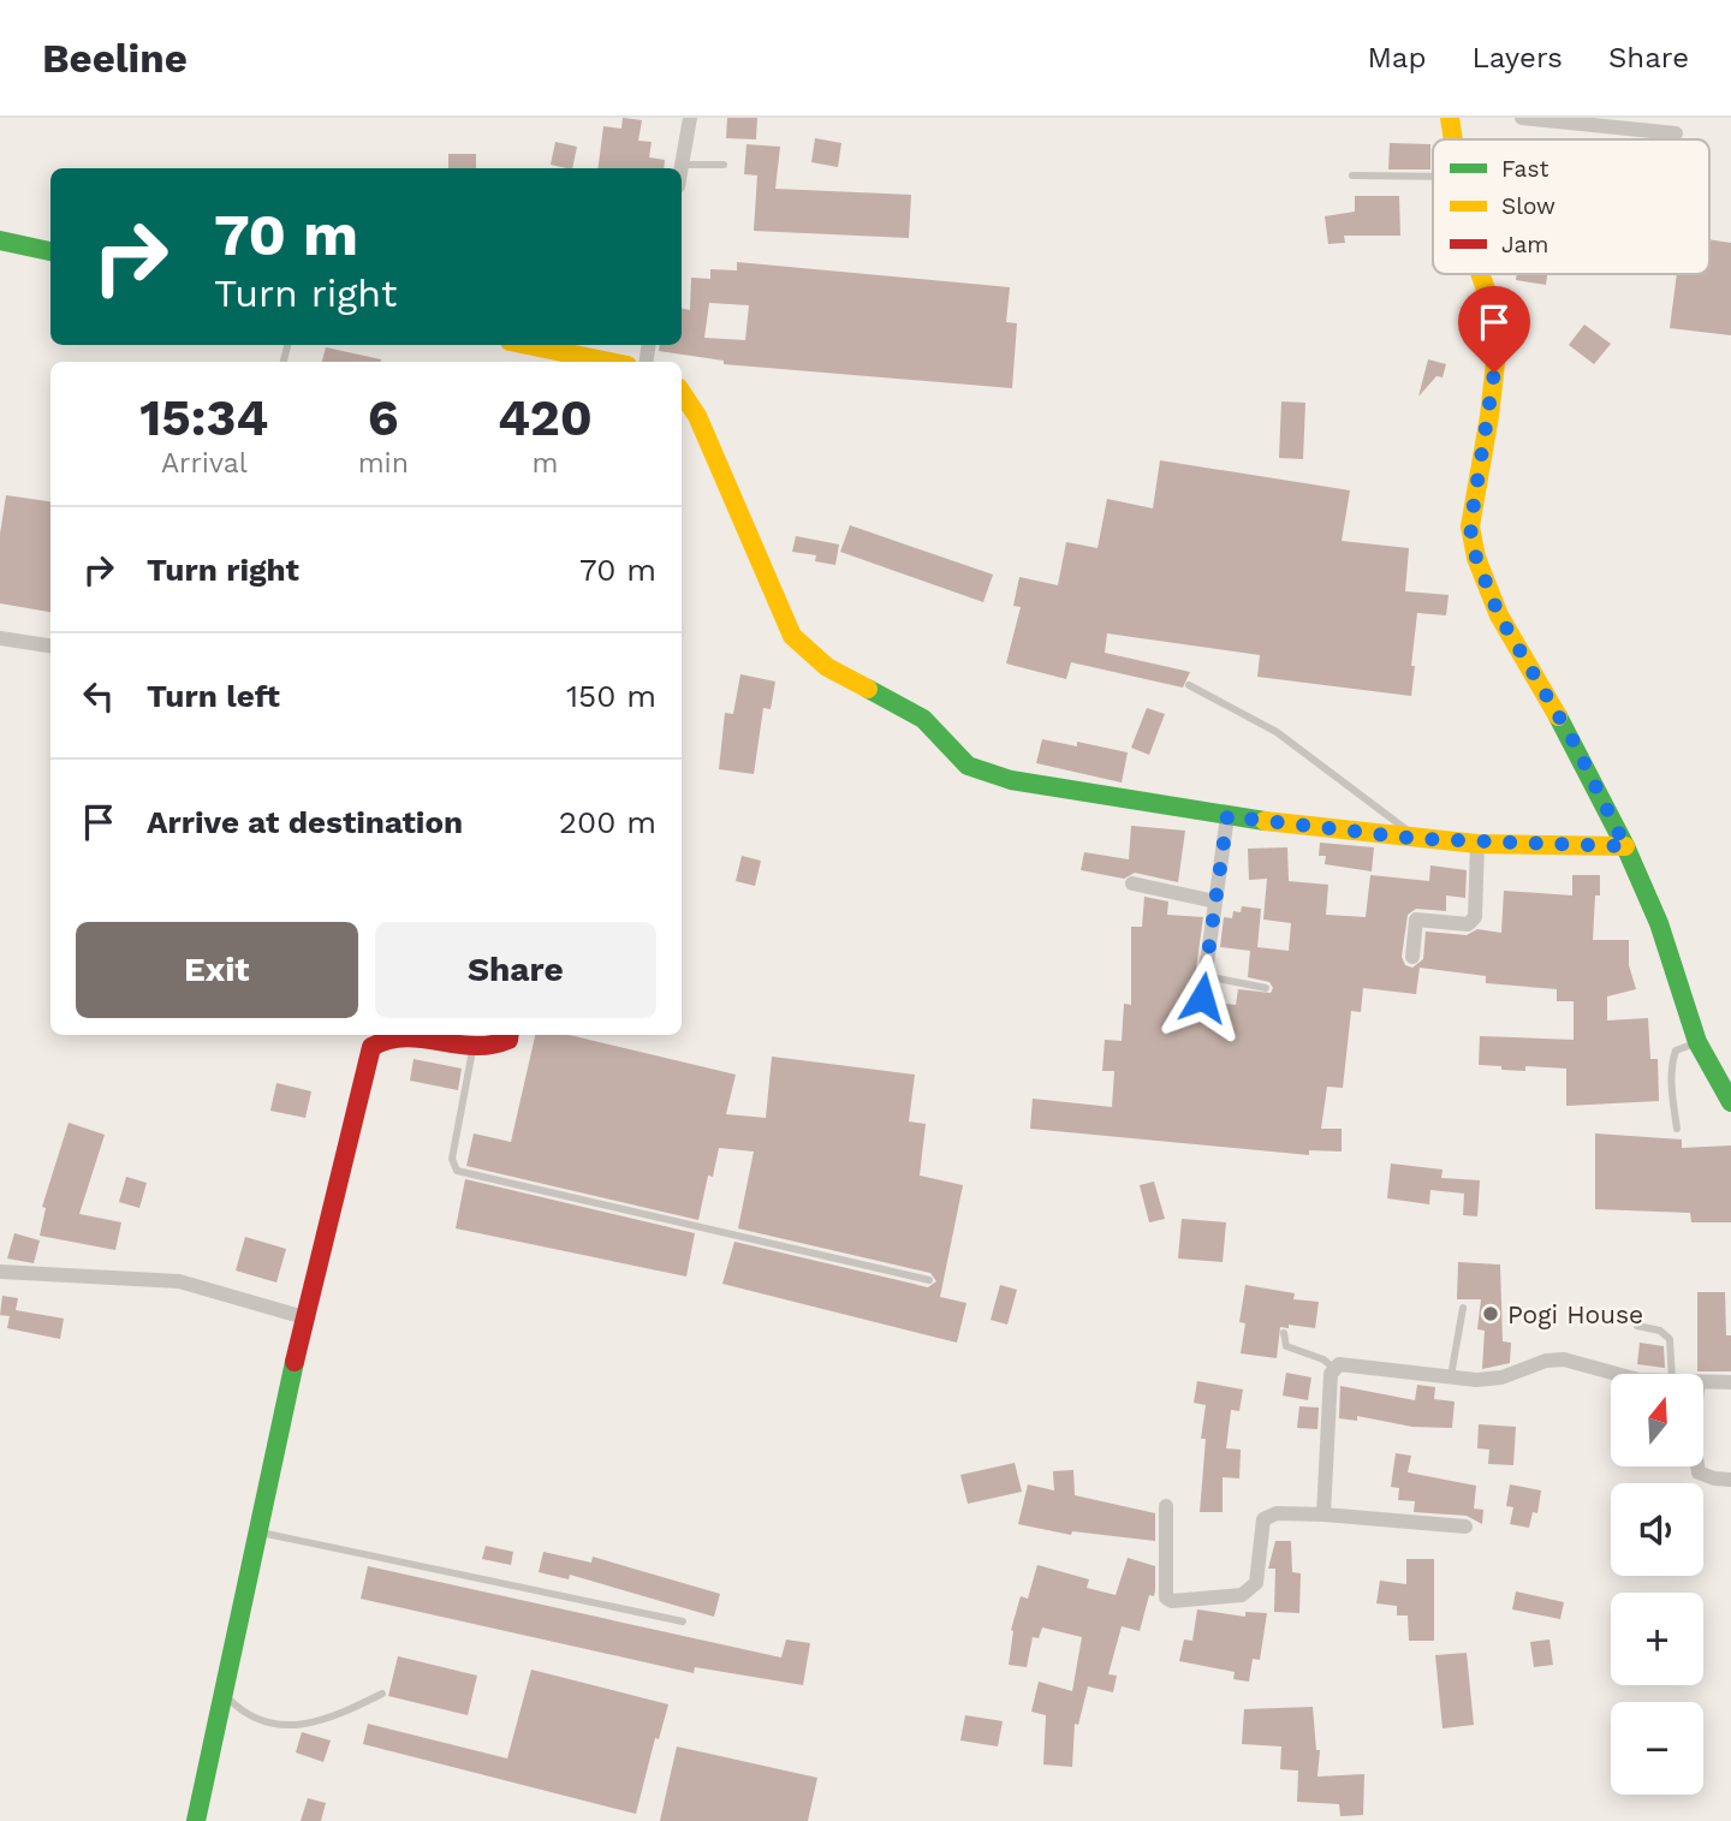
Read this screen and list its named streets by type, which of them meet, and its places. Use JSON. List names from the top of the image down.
{
  "places": ["Pogi House"],
  "legend": ["Fast", "Slow", "Jam"],
  "north": "top",
  "page": {
    "header": "Beeline",
    "nav": ["Map", "Layers", "Share"],
    "turn": ["70 m", "Turn right"],
    "eta": [
      "15:34",
      "Arrival",
      "6",
      "min",
      "420",
      "m"
    ],
    "list": [
      {
        "name": "Turn right",
        "value": "70 m"
      },
      {
        "name": "Turn left",
        "value": "150 m"
      },
      {
        "name": "Arrive at destination",
        "value": "200 m"
      }
    ],
    "buttons": ["Exit", "Share"],
    "map_buttons": ["+", "−"]
  }
}
